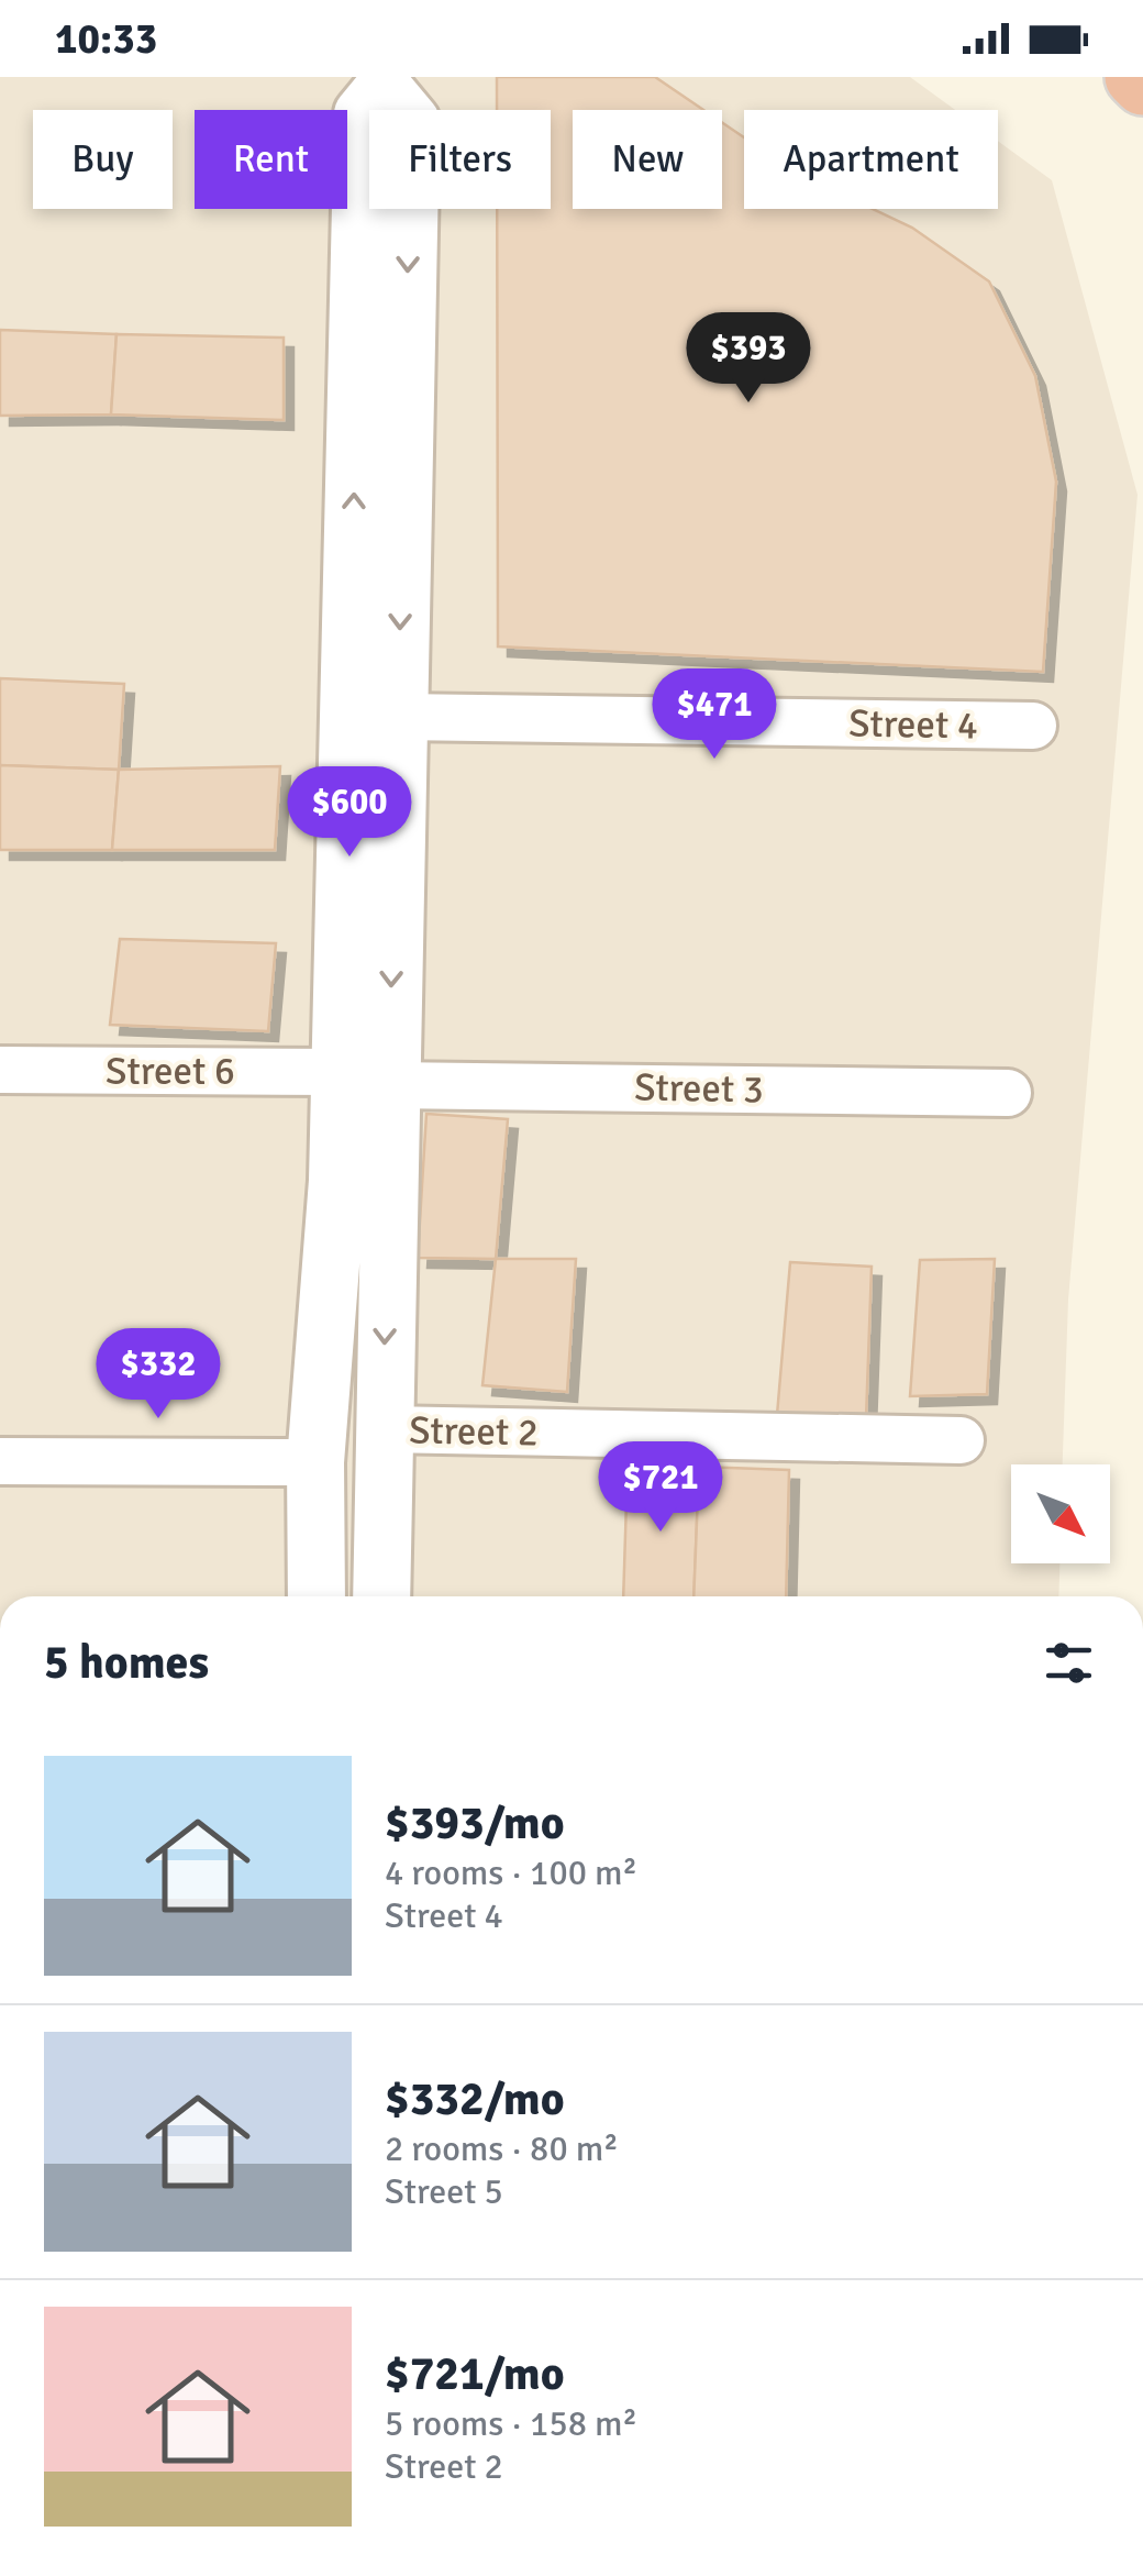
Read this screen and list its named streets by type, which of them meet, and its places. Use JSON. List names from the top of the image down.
{
  "streets": {
    "street": [
      "Street 4",
      "Street 6",
      "Street 3",
      "Street 2"
    ]
  },
  "crossings": [
    ["Street 6", "Street 3"]
  ],
  "north": "bottom right",
  "page": {
    "status": "10:33",
    "chip": [
      "Buy",
      "Rent",
      "Filters",
      "New",
      "Apartment"
    ],
    "price": [
      "$393",
      "$471",
      "$600",
      "$332",
      "$721"
    ],
    "heading": "5 homes",
    "list": [
      {
        "name": "$393/mo",
        "note": "4 rooms · 100 m² · Street 4"
      },
      {
        "name": "$332/mo",
        "note": "2 rooms · 80 m² · Street 5"
      },
      {
        "name": "$721/mo",
        "note": "5 rooms · 158 m² · Street 2"
      }
    ]
  }
}
